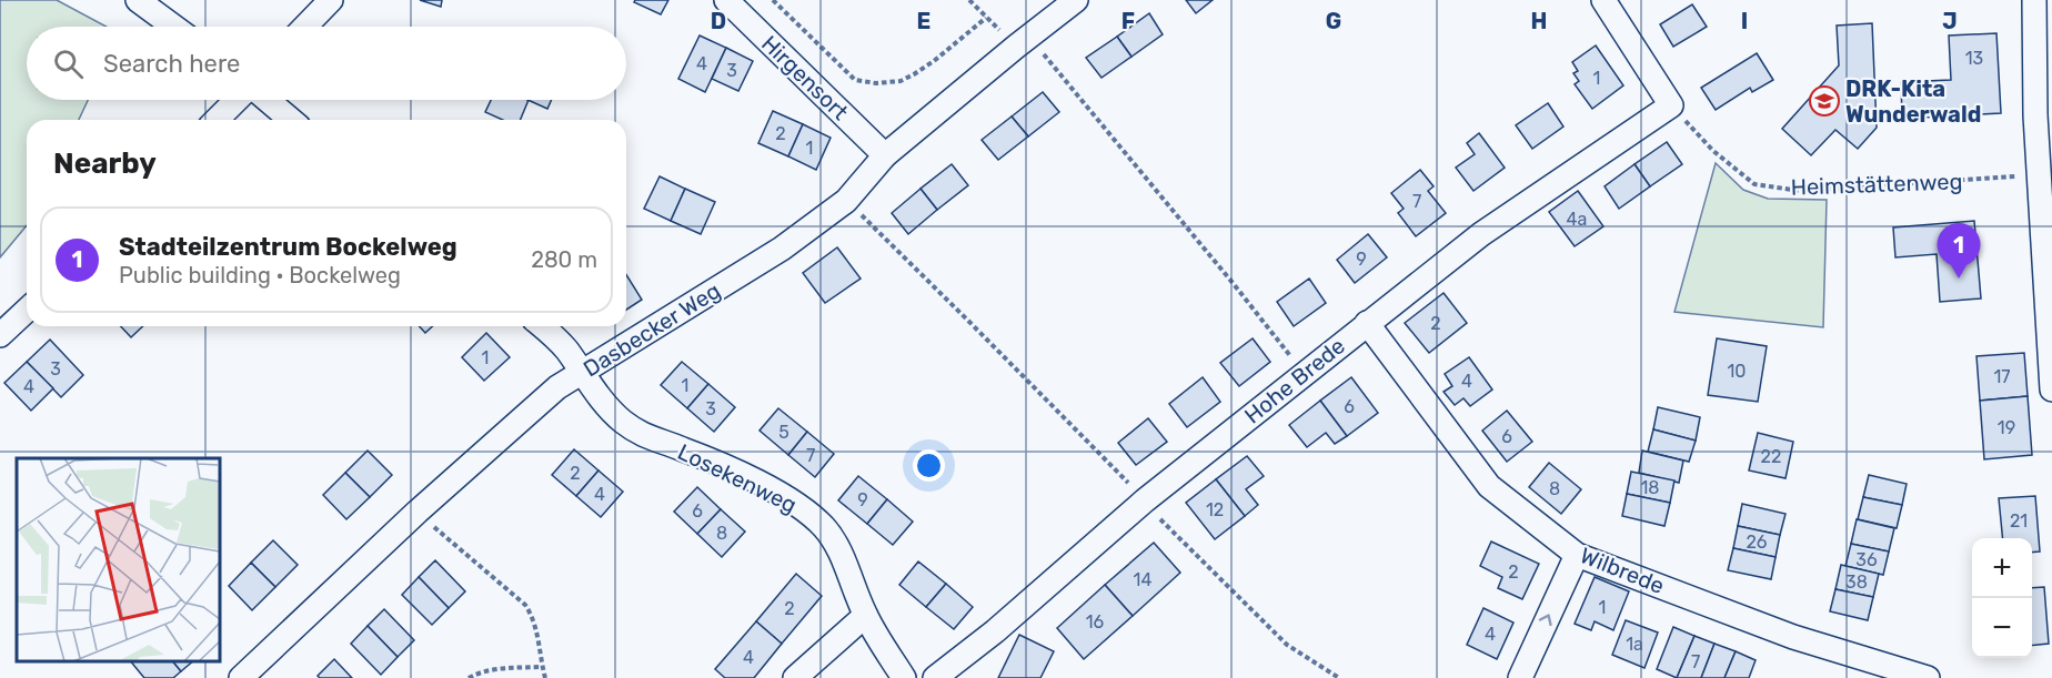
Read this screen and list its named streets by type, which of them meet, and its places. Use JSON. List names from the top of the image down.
{
  "streets": {
    "street": [
      "Hirgensort",
      "Dasbecker Weg",
      "Hohe Brede",
      "Losekenweg",
      "Wilbrede"
    ],
    "path": ["Heimstättenweg"]
  },
  "crossings": [
    ["Hirgensort", "Dasbecker Weg"],
    ["Heimstättenweg", "Hohe Brede"],
    ["Dasbecker Weg", "Losekenweg"],
    ["Hohe Brede", "Wilbrede"]
  ],
  "places": {
    "school or university": ["DRK-Kita Wunderwald"]
  },
  "house_numbers": [
    "13",
    "4",
    "3",
    "1",
    "2",
    "1",
    "7",
    "4a",
    "9",
    "2",
    "1",
    "3",
    "10",
    "17",
    "4",
    "1",
    "4",
    "6",
    "3",
    "19",
    "5",
    "6",
    "7",
    "22",
    "2",
    "18",
    "8",
    "4",
    "9",
    "12",
    "6",
    "21",
    "8",
    "26",
    "36",
    "2",
    "14",
    "38",
    "1",
    "2",
    "16",
    "4",
    "1a",
    "4",
    "7"
  ],
  "page": {
    "search": "Search here",
    "heading": "Nearby",
    "list": [
      {
        "mark": "1",
        "name": "Stadteilzentrum Bockelweg",
        "note": "Public building · Bockelweg",
        "value": "280 m"
      }
    ],
    "pins": "1",
    "map_buttons": ["+", "−"]
  },
  "grid": {
    "columns": [
      "D",
      "E",
      "F",
      "G",
      "H",
      "I",
      "J"
    ]
  }
}
